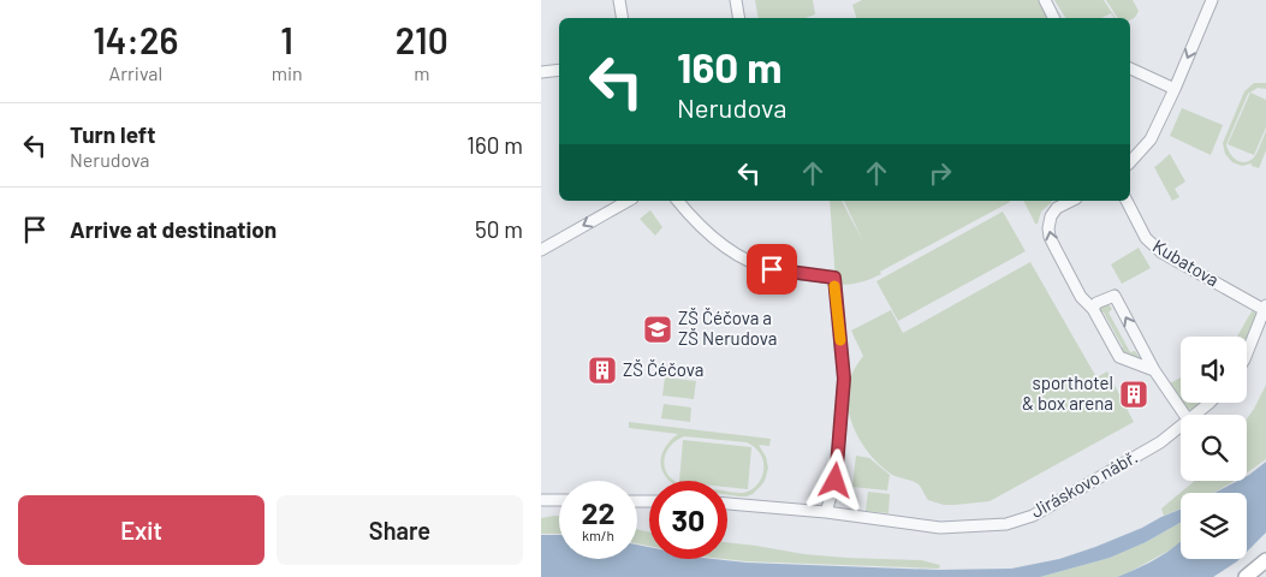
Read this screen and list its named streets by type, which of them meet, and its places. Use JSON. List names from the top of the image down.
{
  "streets": {
    "street": ["Kubatova", "Jiráskovo nábř."]
  },
  "places": {
    "school or university": ["ZŠ Čéčova a ZŠ Nerudova"],
    "building": ["ZŠ Čéčova", "sporthotel & box arena"]
  },
  "page": {
    "eta": [
      "14:26",
      "Arrival",
      "1",
      "min",
      "210",
      "m"
    ],
    "turn": ["160 m", "Nerudova"],
    "list": [
      {
        "name": "Turn left",
        "note": "Nerudova",
        "value": "160 m"
      },
      {
        "name": "Arrive at destination",
        "value": "50 m"
      }
    ],
    "speed": "22 km/h",
    "limit": "30",
    "buttons": ["Exit", "Share"]
  }
}
